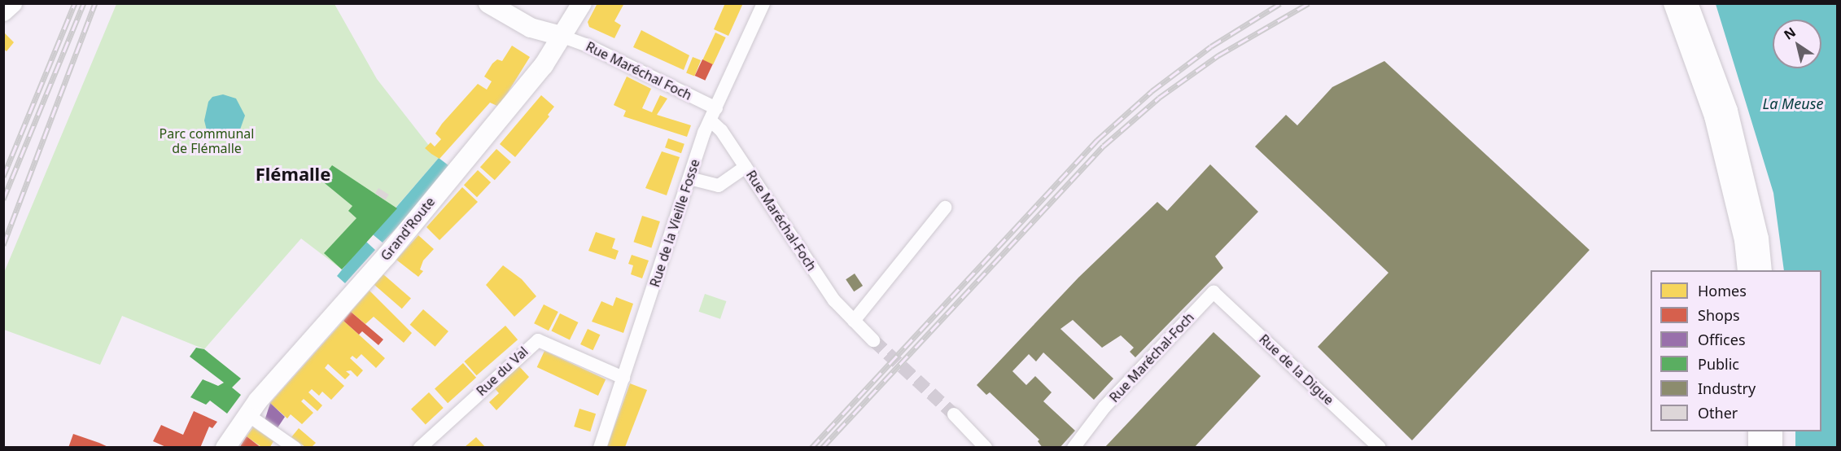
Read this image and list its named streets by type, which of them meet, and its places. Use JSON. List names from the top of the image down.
{
  "streets": {
    "street": [
      "Rue Maréchal Foch",
      "Rue Maréchal-Foch",
      "Rue de la Vieille Fosse",
      "Grand'Route",
      "Rue de la Digue",
      "Rue du Val"
    ]
  },
  "crossings": [
    ["Rue Maréchal Foch", "Rue Maréchal-Foch"],
    ["Rue Maréchal Foch", "Rue de la Vieille Fosse"],
    ["Rue Maréchal Foch", "Grand'Route"],
    ["Rue Maréchal-Foch", "Rue de la Vieille Fosse"],
    ["Rue Maréchal-Foch", "Rue de la Digue"],
    ["Rue de la Vieille Fosse", "Rue du Val"]
  ],
  "districts": ["Flémalle"],
  "water": ["La Meuse"],
  "parks": ["Parc communal de Flémalle"],
  "legend": [
    "Homes",
    "Shops",
    "Offices",
    "Public",
    "Industry",
    "Other"
  ],
  "north": "top left"
}
